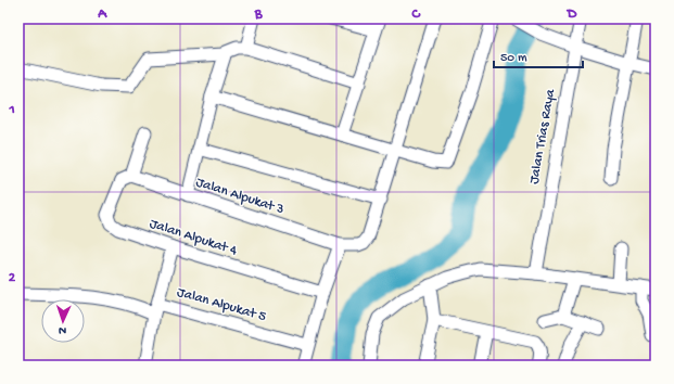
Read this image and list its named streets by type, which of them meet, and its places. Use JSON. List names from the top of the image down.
{
  "streets": {
    "street": [
      "Jalan Trias Raya",
      "Jalan Alpukat 3",
      "Jalan Alpukat 4",
      "Jalan Alpukat 5"
    ]
  },
  "crossings": [
    ["Jalan Alpukat 3", "Jalan Alpukat 4"],
    ["Jalan Alpukat 4", "Jalan Alpukat 5"]
  ],
  "scale_bar": "50 m",
  "north": "bottom",
  "grid": {
    "columns": [
      "A",
      "B",
      "C",
      "D"
    ],
    "rows": ["1", "2"]
  }
}
